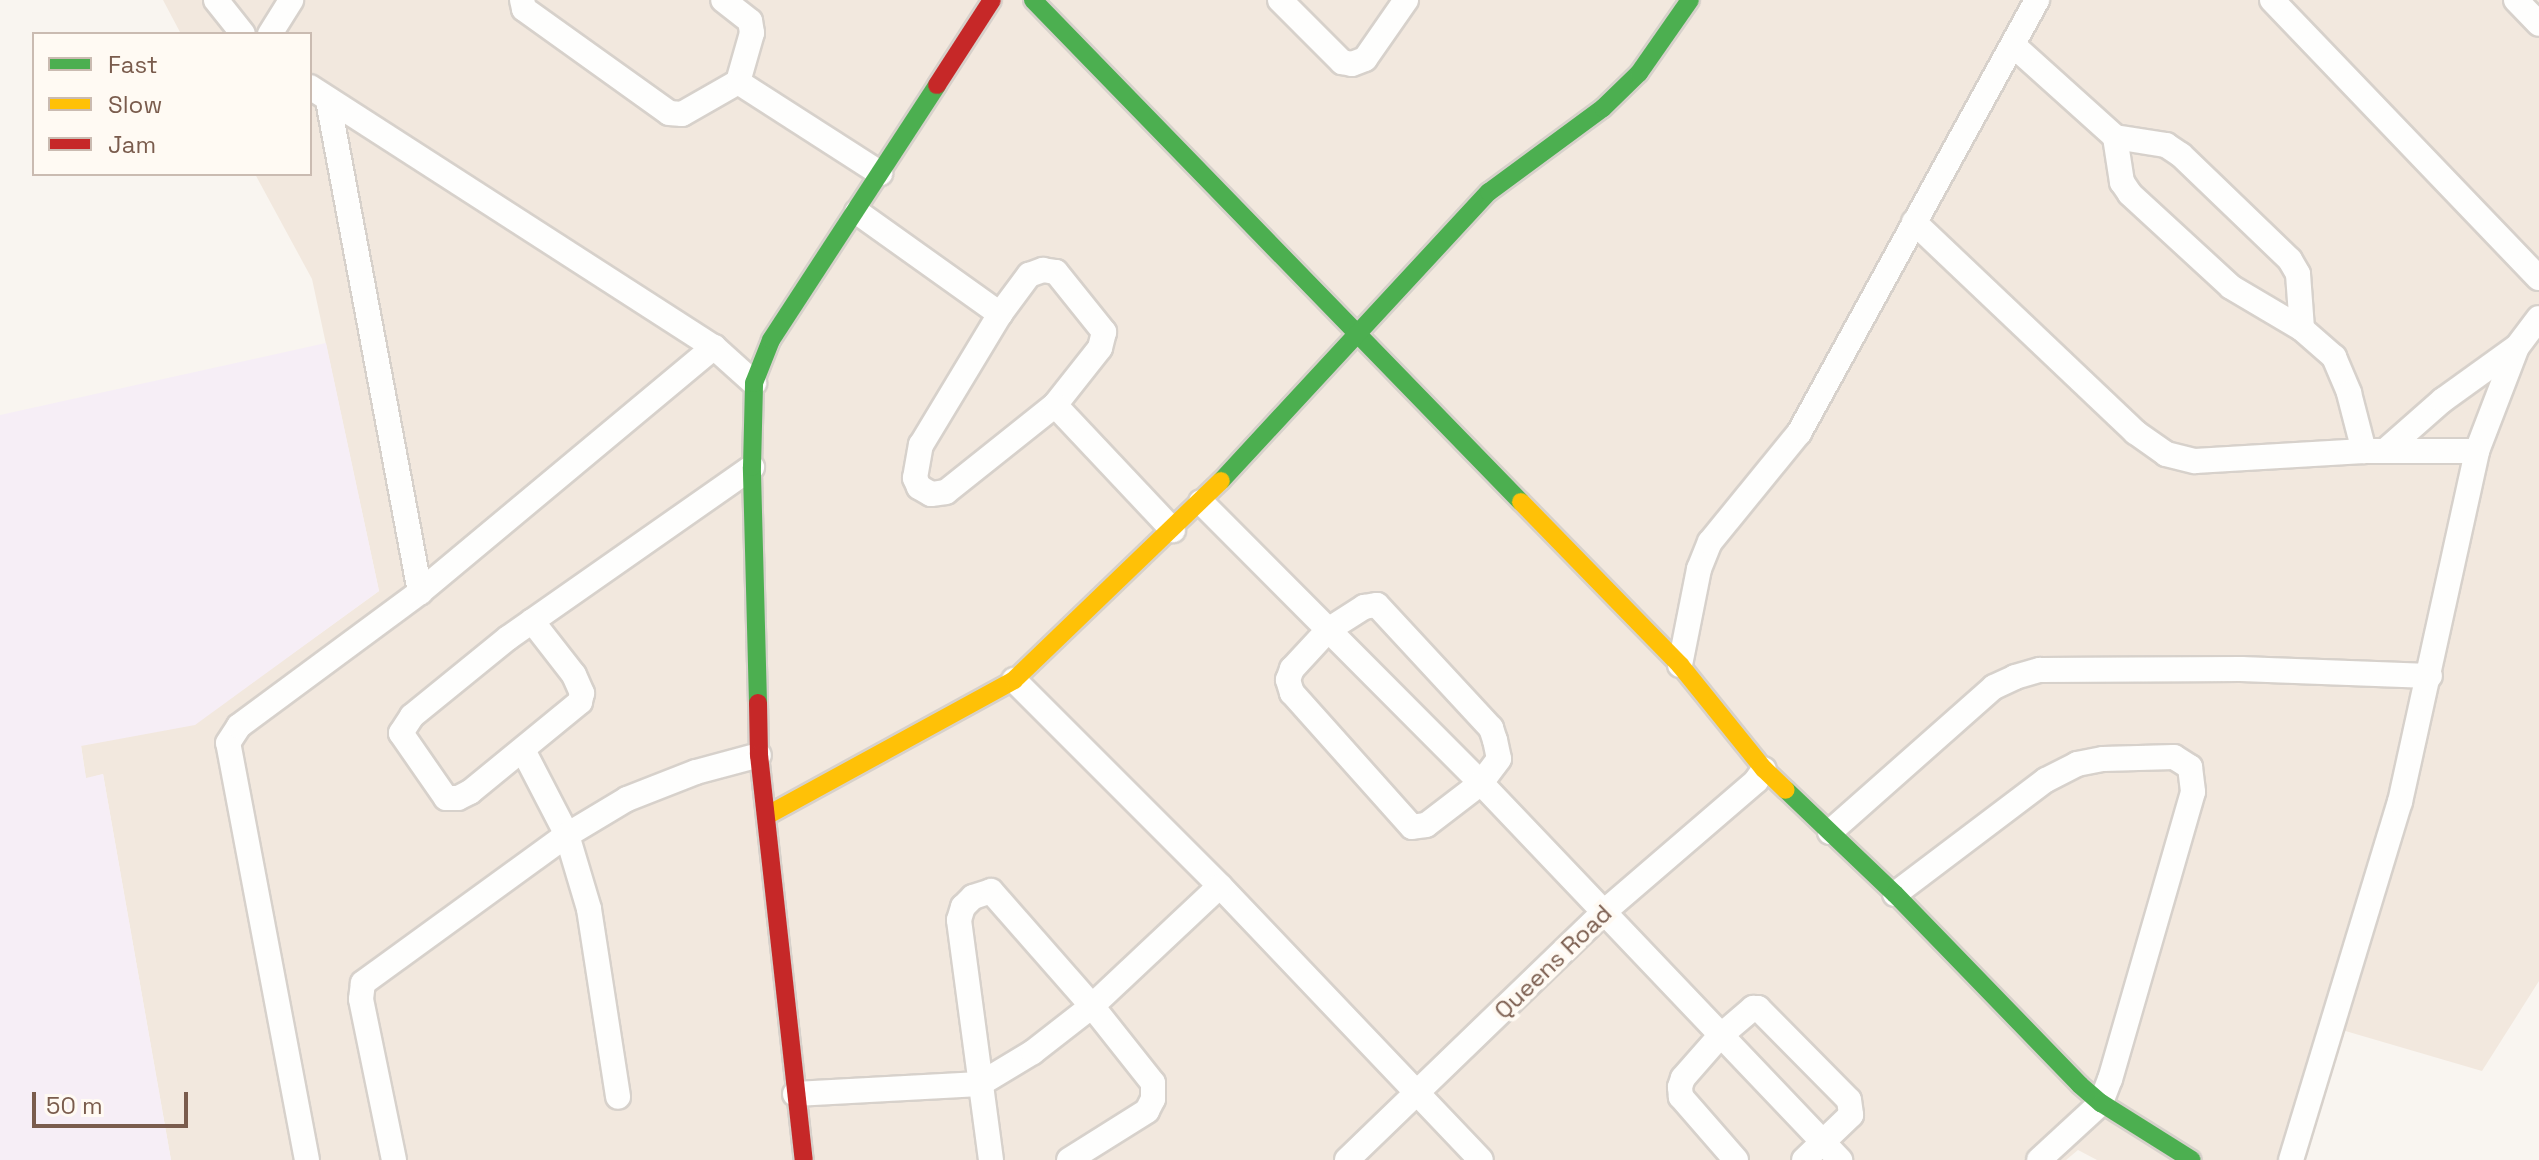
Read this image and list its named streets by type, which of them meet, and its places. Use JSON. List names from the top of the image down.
{
  "streets": {
    "street": ["Queens Road"]
  },
  "legend": ["Fast", "Slow", "Jam"],
  "scale_bar": "50 m"
}
